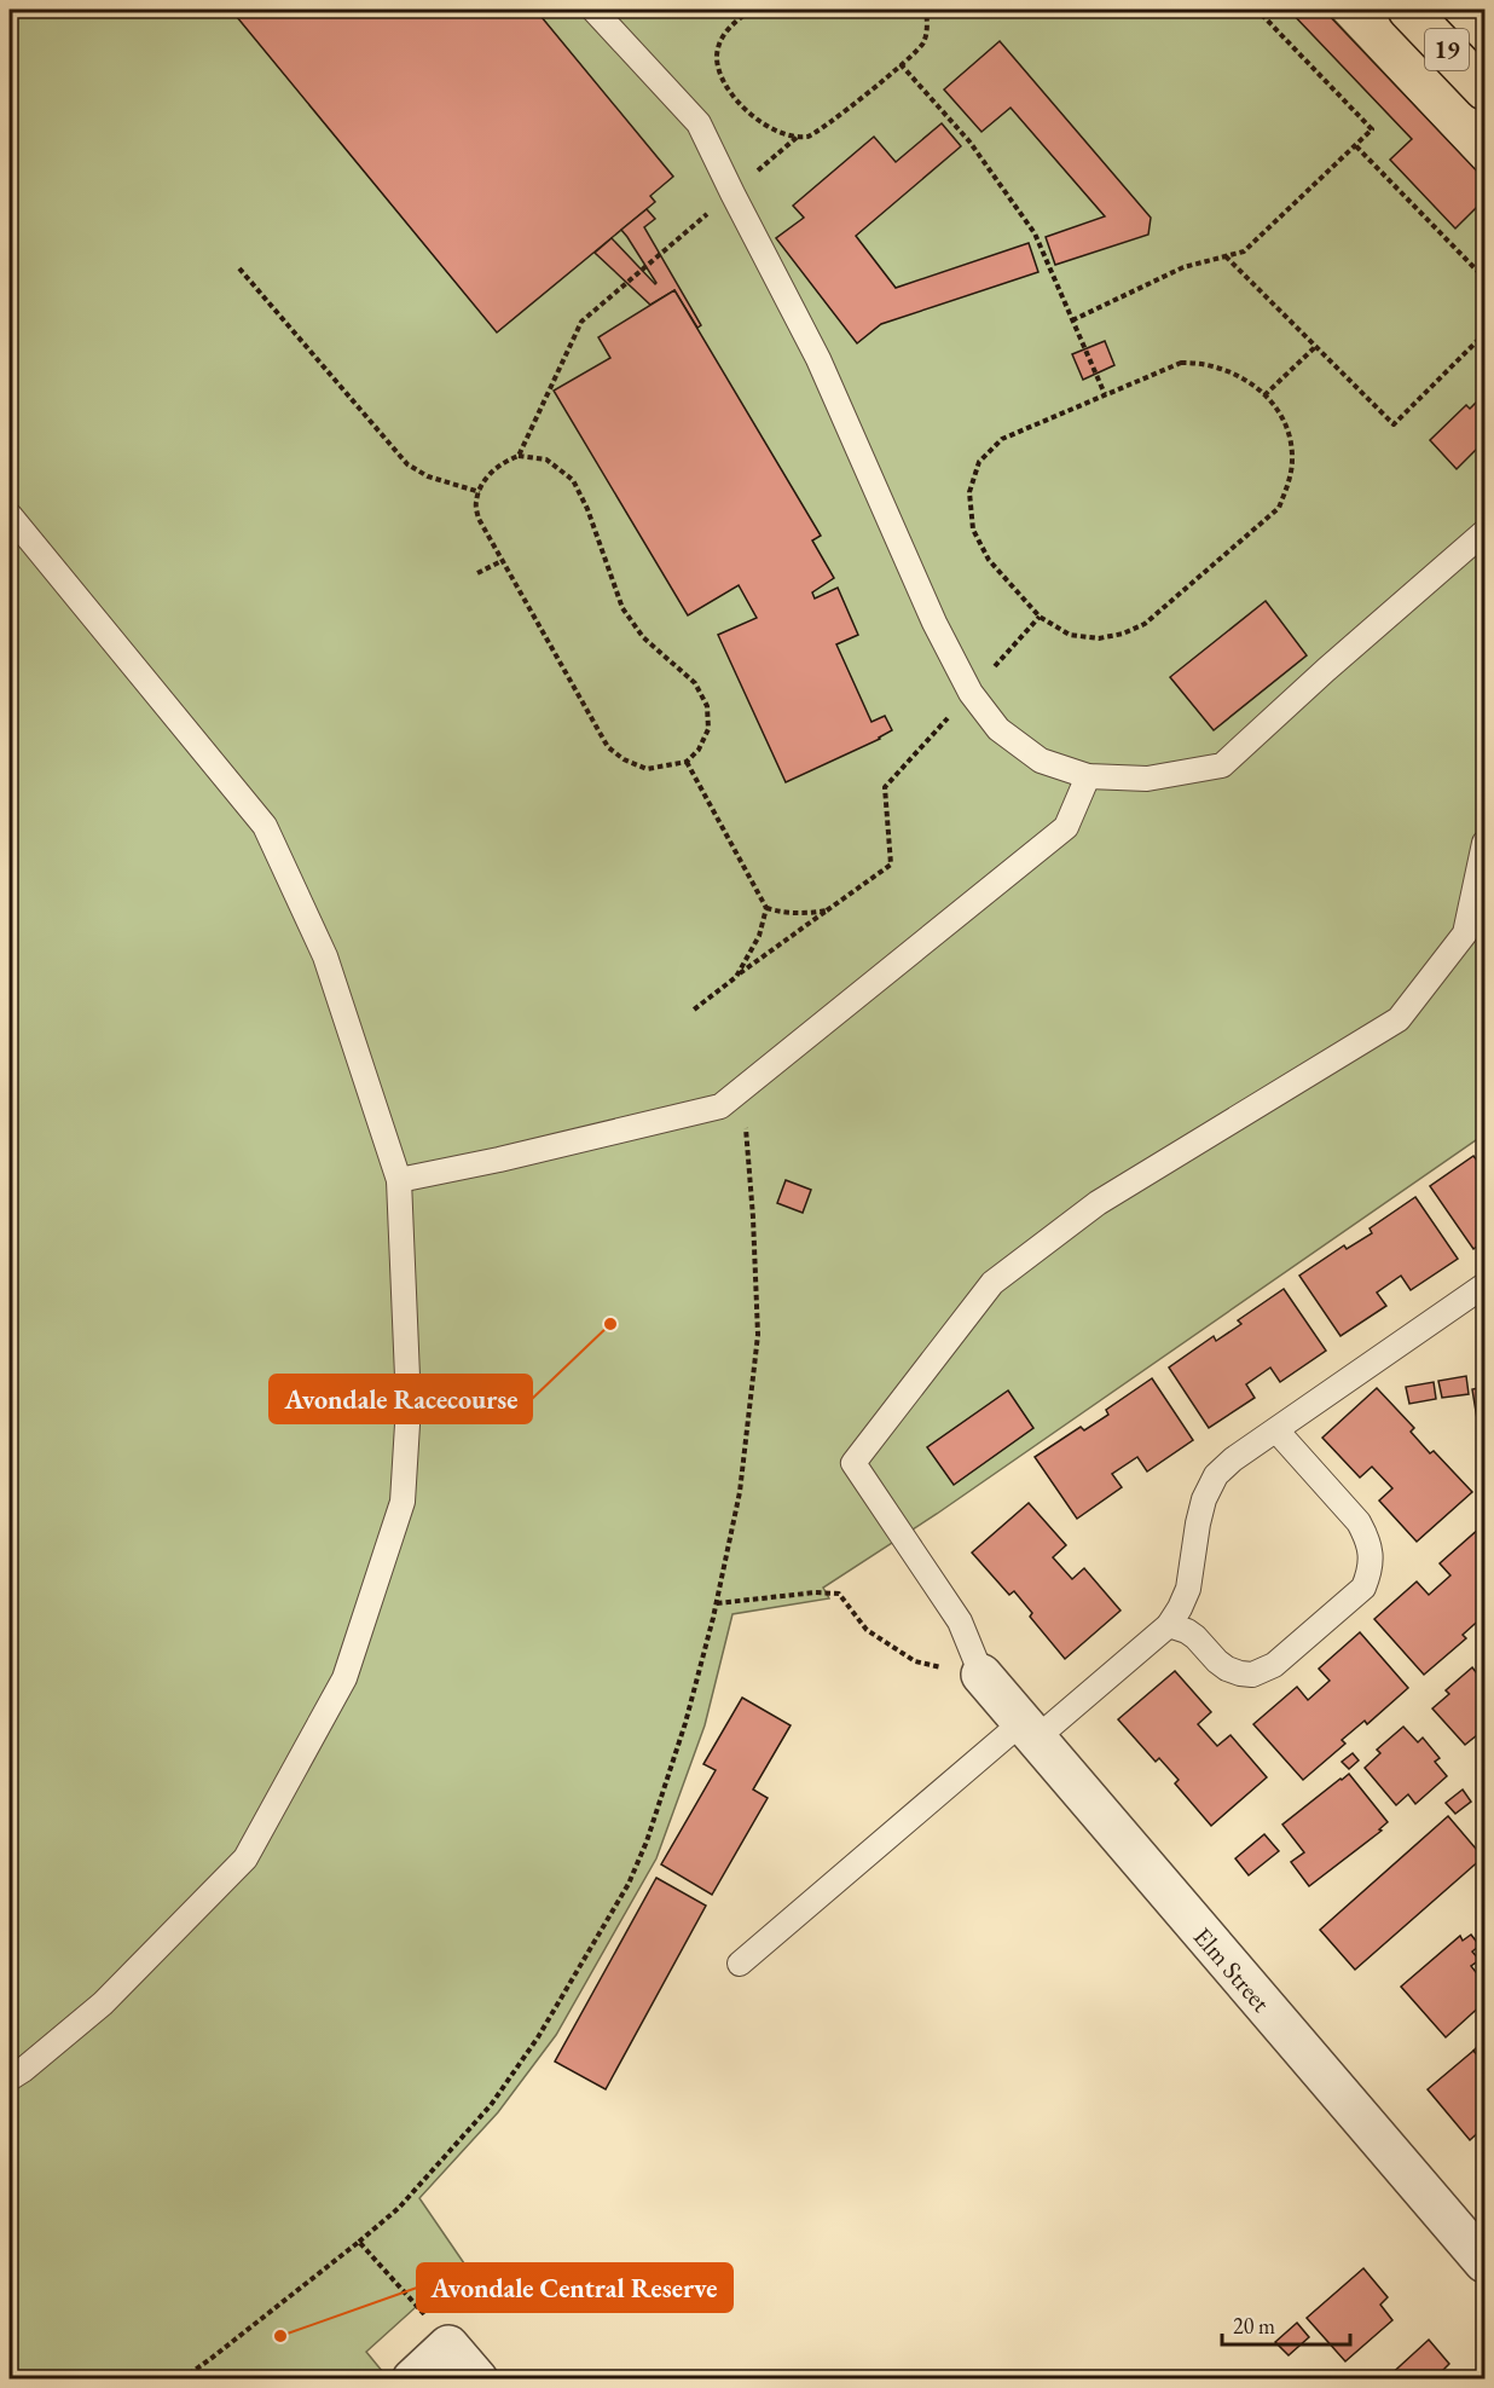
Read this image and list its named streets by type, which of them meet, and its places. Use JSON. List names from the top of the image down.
{
  "streets": {
    "main road": ["19"],
    "street": ["Elm Street"]
  },
  "places": ["Avondale Racecourse", "Avondale Central Reserve"],
  "scale_bar": "20 m"
}
